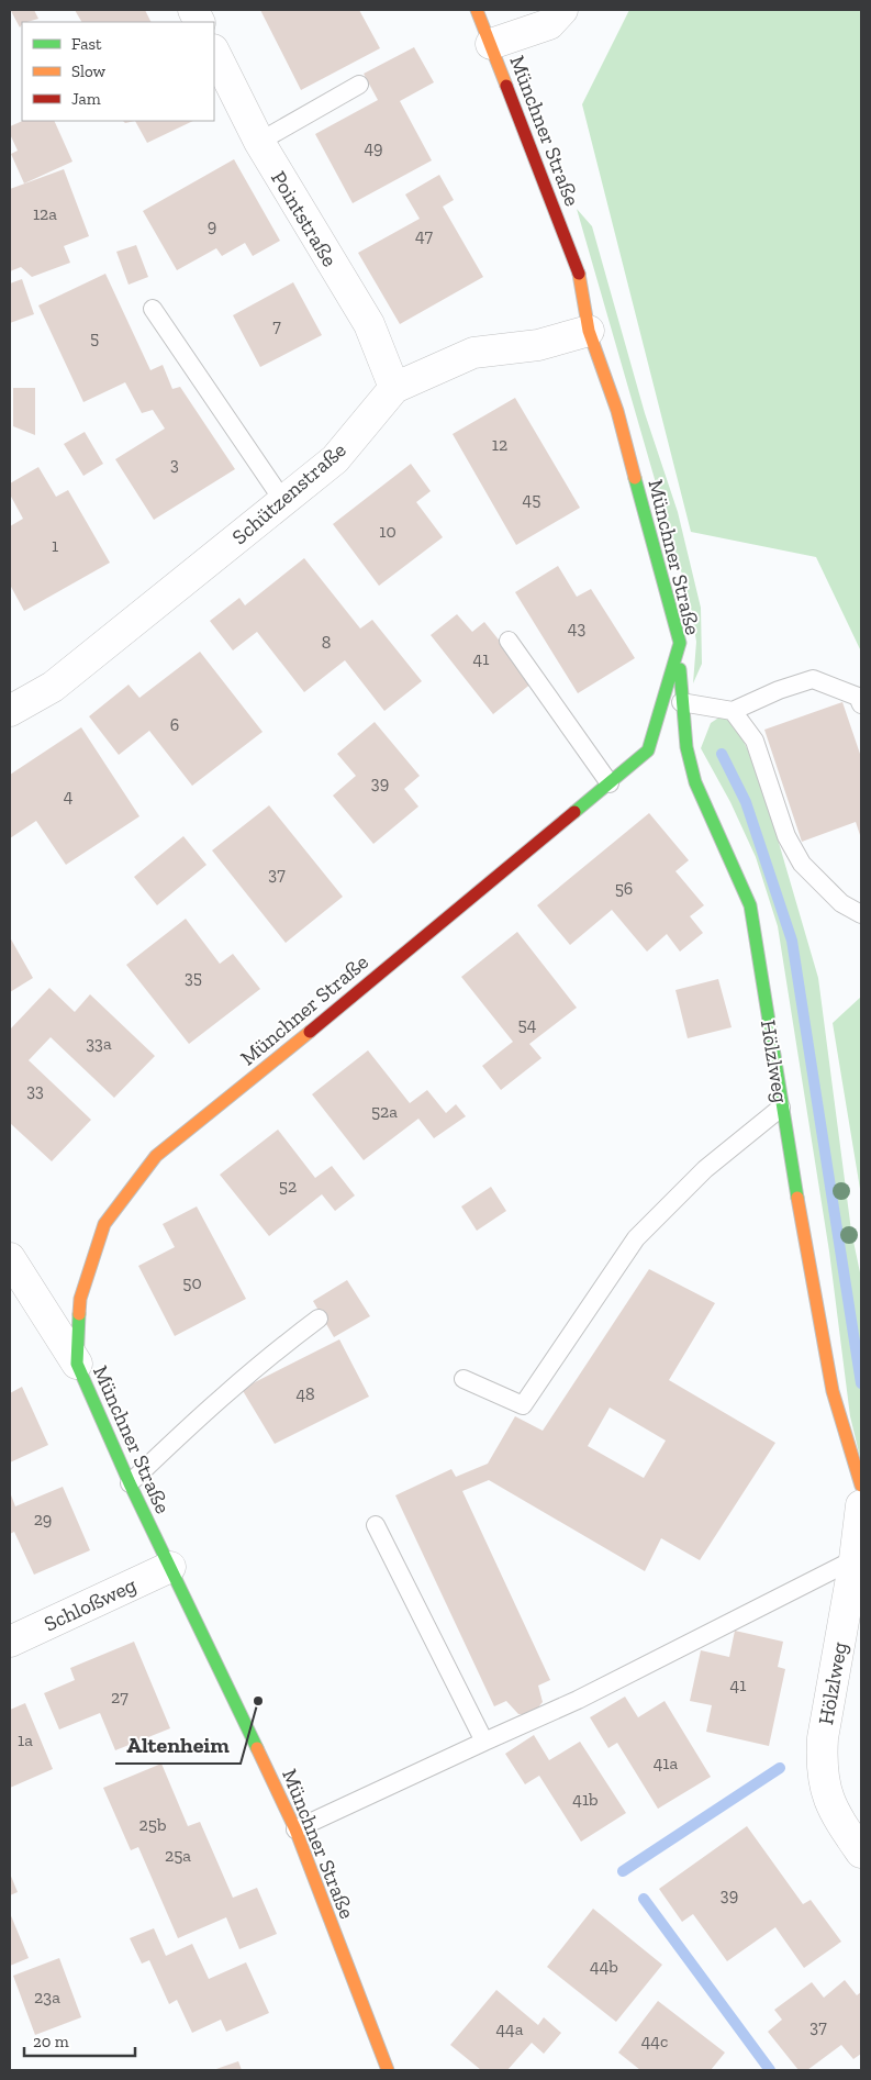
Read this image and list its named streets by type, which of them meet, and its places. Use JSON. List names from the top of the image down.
{
  "streets": {
    "street": [
      "Münchner Straße",
      "Pointstraße",
      "Schützenstraße",
      "Hölzlweg",
      "Schloßweg"
    ]
  },
  "crossings": [
    ["Münchner Straße", "Schützenstraße"],
    ["Münchner Straße", "Hölzlweg"],
    ["Münchner Straße", "Schloßweg"],
    ["Pointstraße", "Schützenstraße"]
  ],
  "places": ["Altenheim"],
  "house_numbers": [
    "49",
    "12a",
    "9",
    "47",
    "7",
    "5",
    "12",
    "3",
    "45",
    "10",
    "1",
    "43",
    "8",
    "41",
    "6",
    "39",
    "4",
    "37",
    "56",
    "35",
    "54",
    "33a",
    "33",
    "52a",
    "52",
    "50",
    "48",
    "29",
    "41",
    "27",
    "1a",
    "41a",
    "41b",
    "25b",
    "25a",
    "39",
    "44b",
    "23a",
    "37",
    "44a",
    "44c"
  ],
  "legend": ["Fast", "Slow", "Jam"],
  "scale_bar": "20 m"
}
